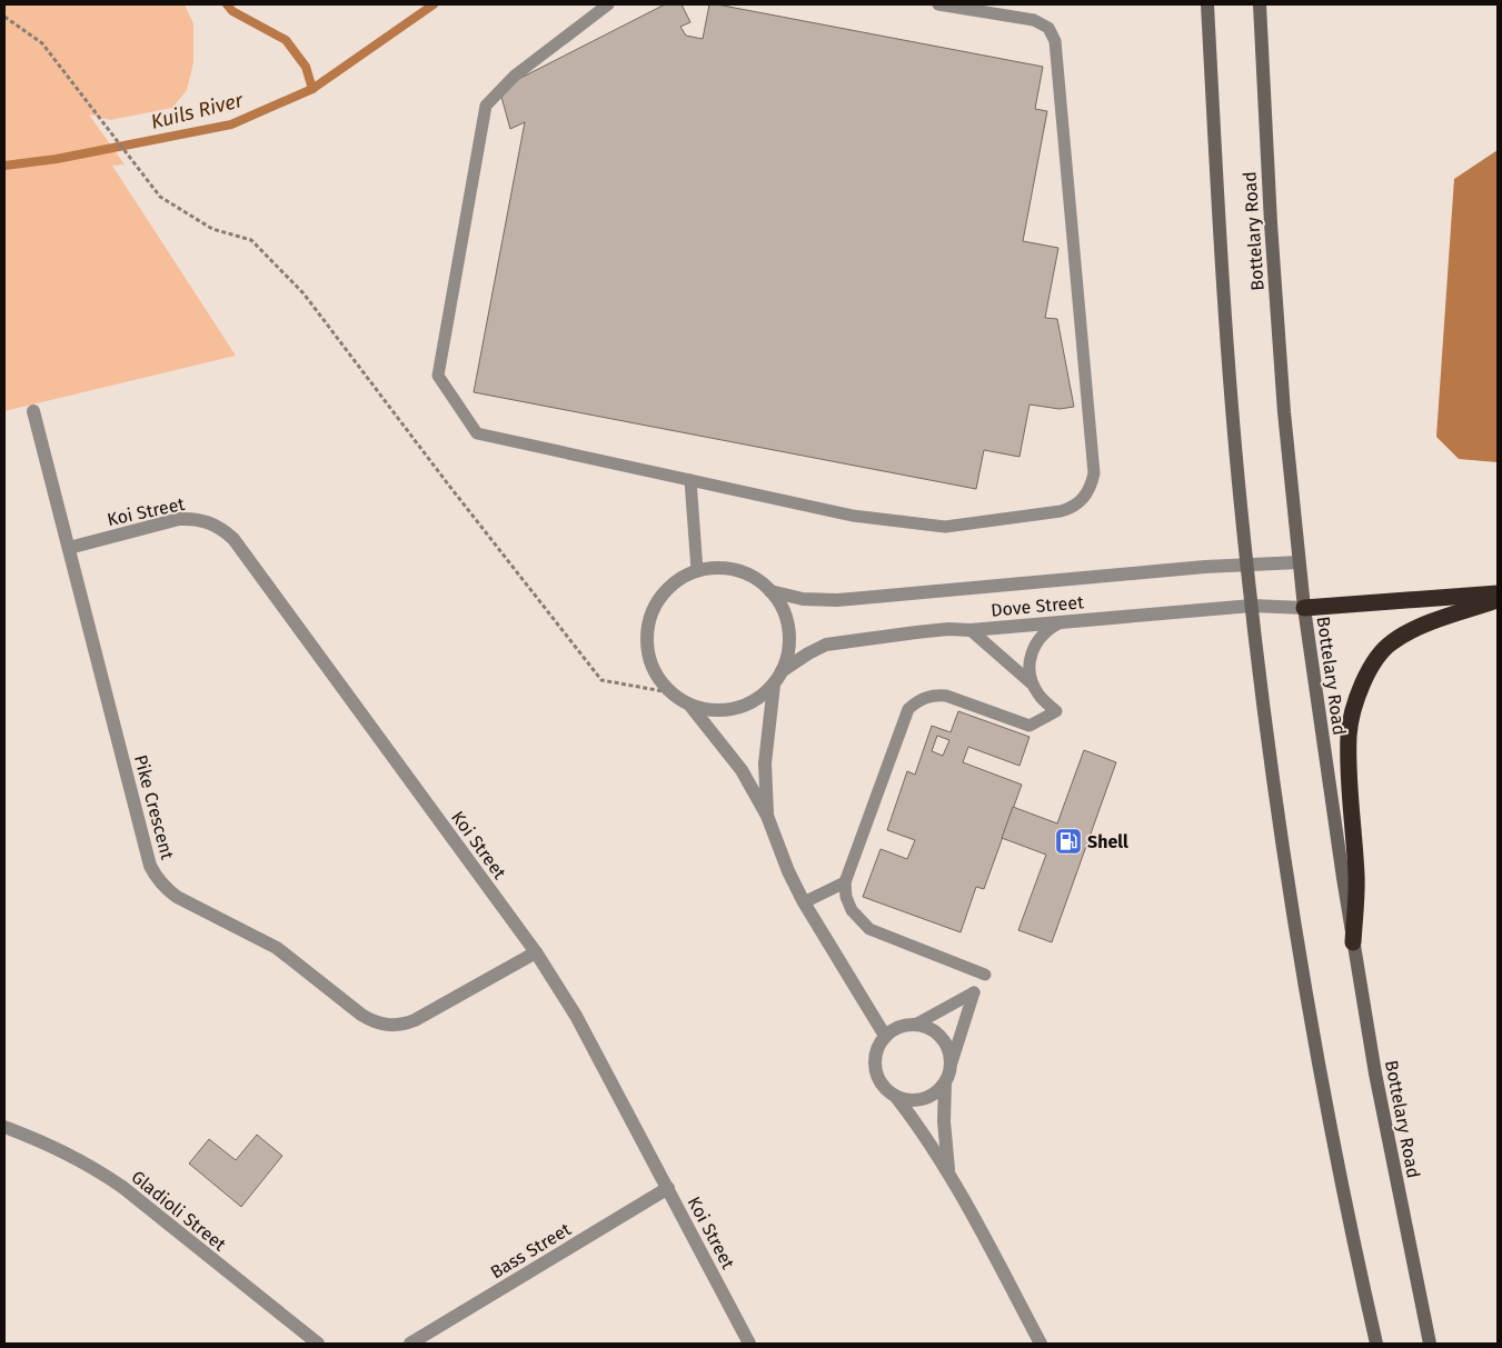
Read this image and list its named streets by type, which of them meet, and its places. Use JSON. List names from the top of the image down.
{
  "streets": {
    "main road": ["Bottelary Road"],
    "street": [
      "Koi Street",
      "Dove Street",
      "Pike Crescent",
      "Gladioli Street",
      "Bass Street"
    ]
  },
  "crossings": [
    ["Bottelary Road", "Dove Street"],
    ["Koi Street", "Pike Crescent"],
    ["Koi Street", "Bass Street"]
  ],
  "water": ["Kuils River"],
  "places": {
    "fuel station": ["Shell"]
  }
}
